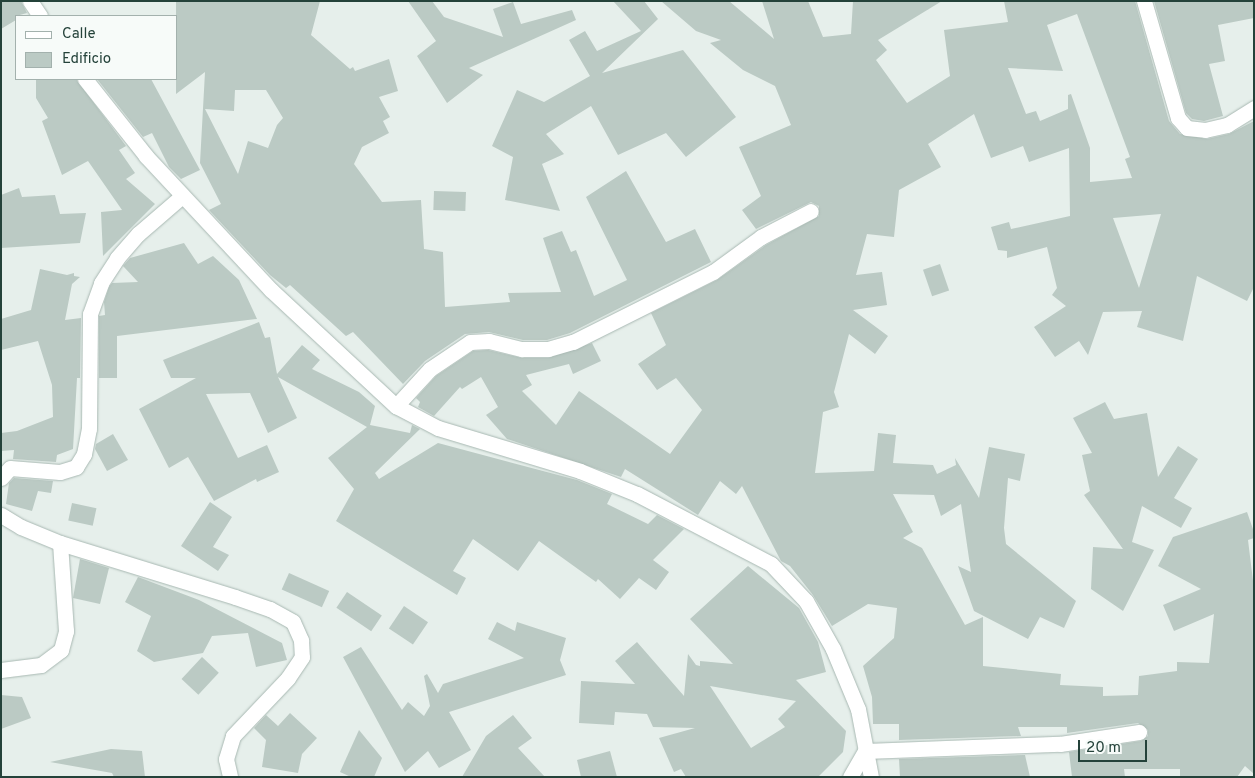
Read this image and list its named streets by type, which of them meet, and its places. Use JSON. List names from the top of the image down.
{
  "legend": ["Calle", "Edificio"],
  "scale_bar": "20 m"
}
